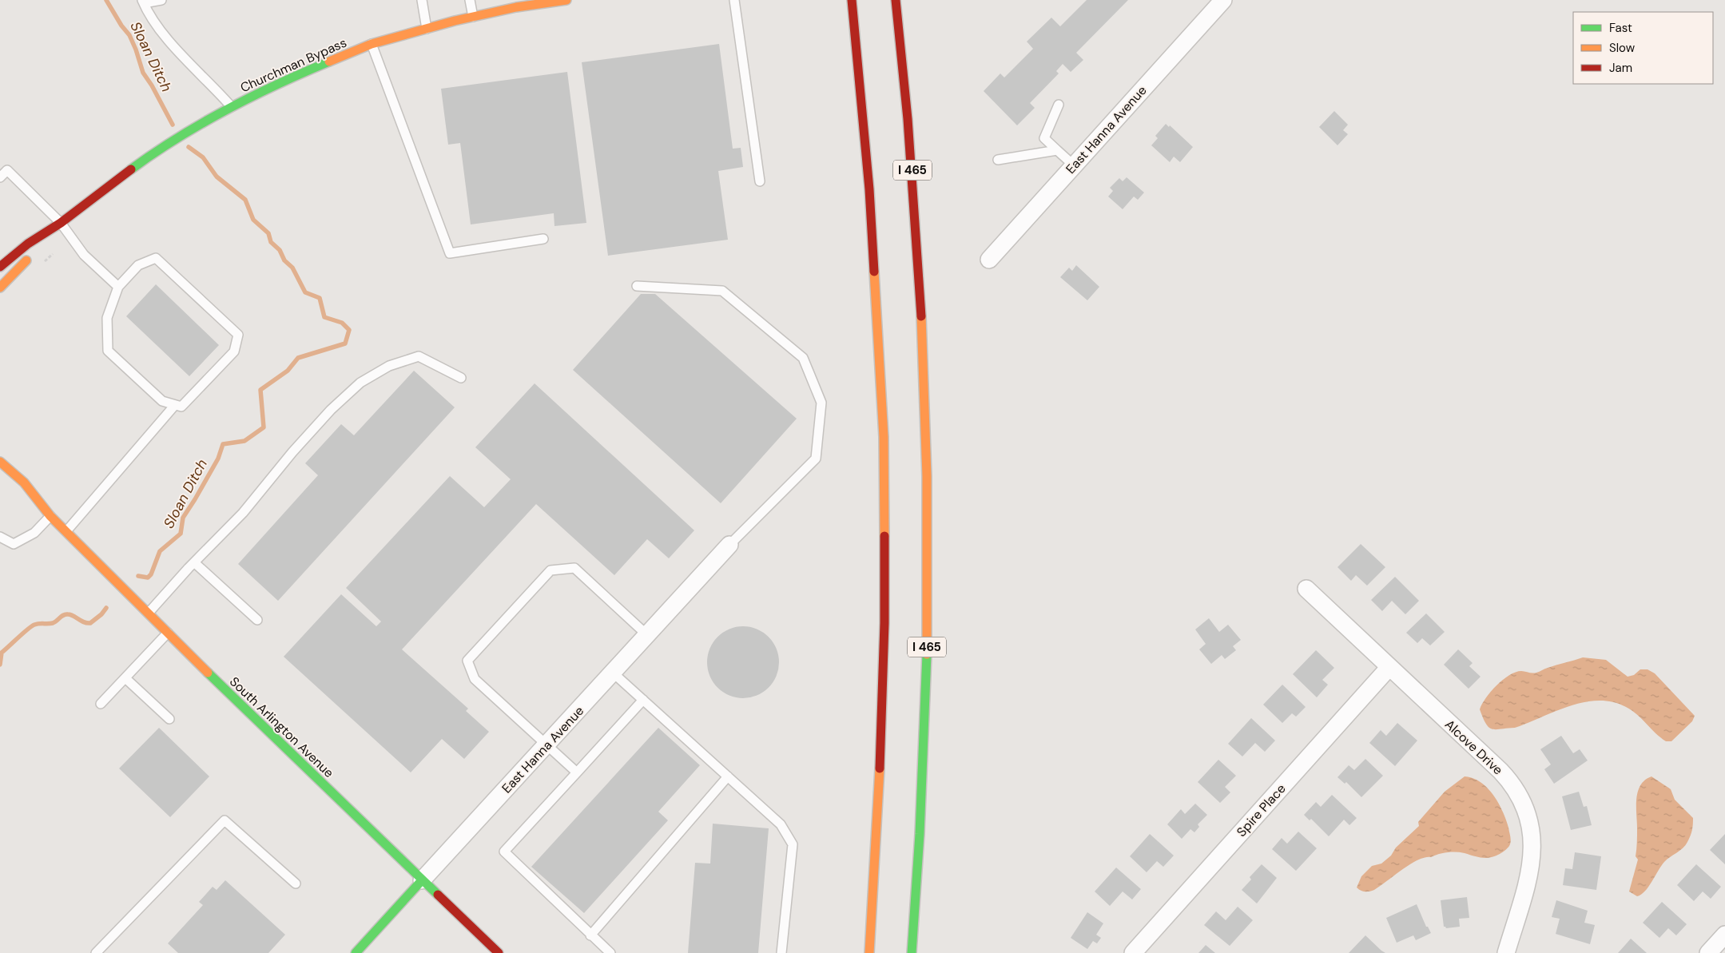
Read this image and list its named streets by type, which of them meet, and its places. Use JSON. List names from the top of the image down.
{
  "streets": {
    "main road": [
      "Churchman Bypass",
      "East Hanna Avenue",
      "I 465",
      "South Arlington Avenue"
    ],
    "street": ["Alcove Drive", "Spire Place"]
  },
  "crossings": [
    ["East Hanna Avenue", "South Arlington Avenue"],
    ["Alcove Drive", "Spire Place"]
  ],
  "water": ["Sloan Ditch"],
  "legend": ["Fast", "Slow", "Jam"]
}
